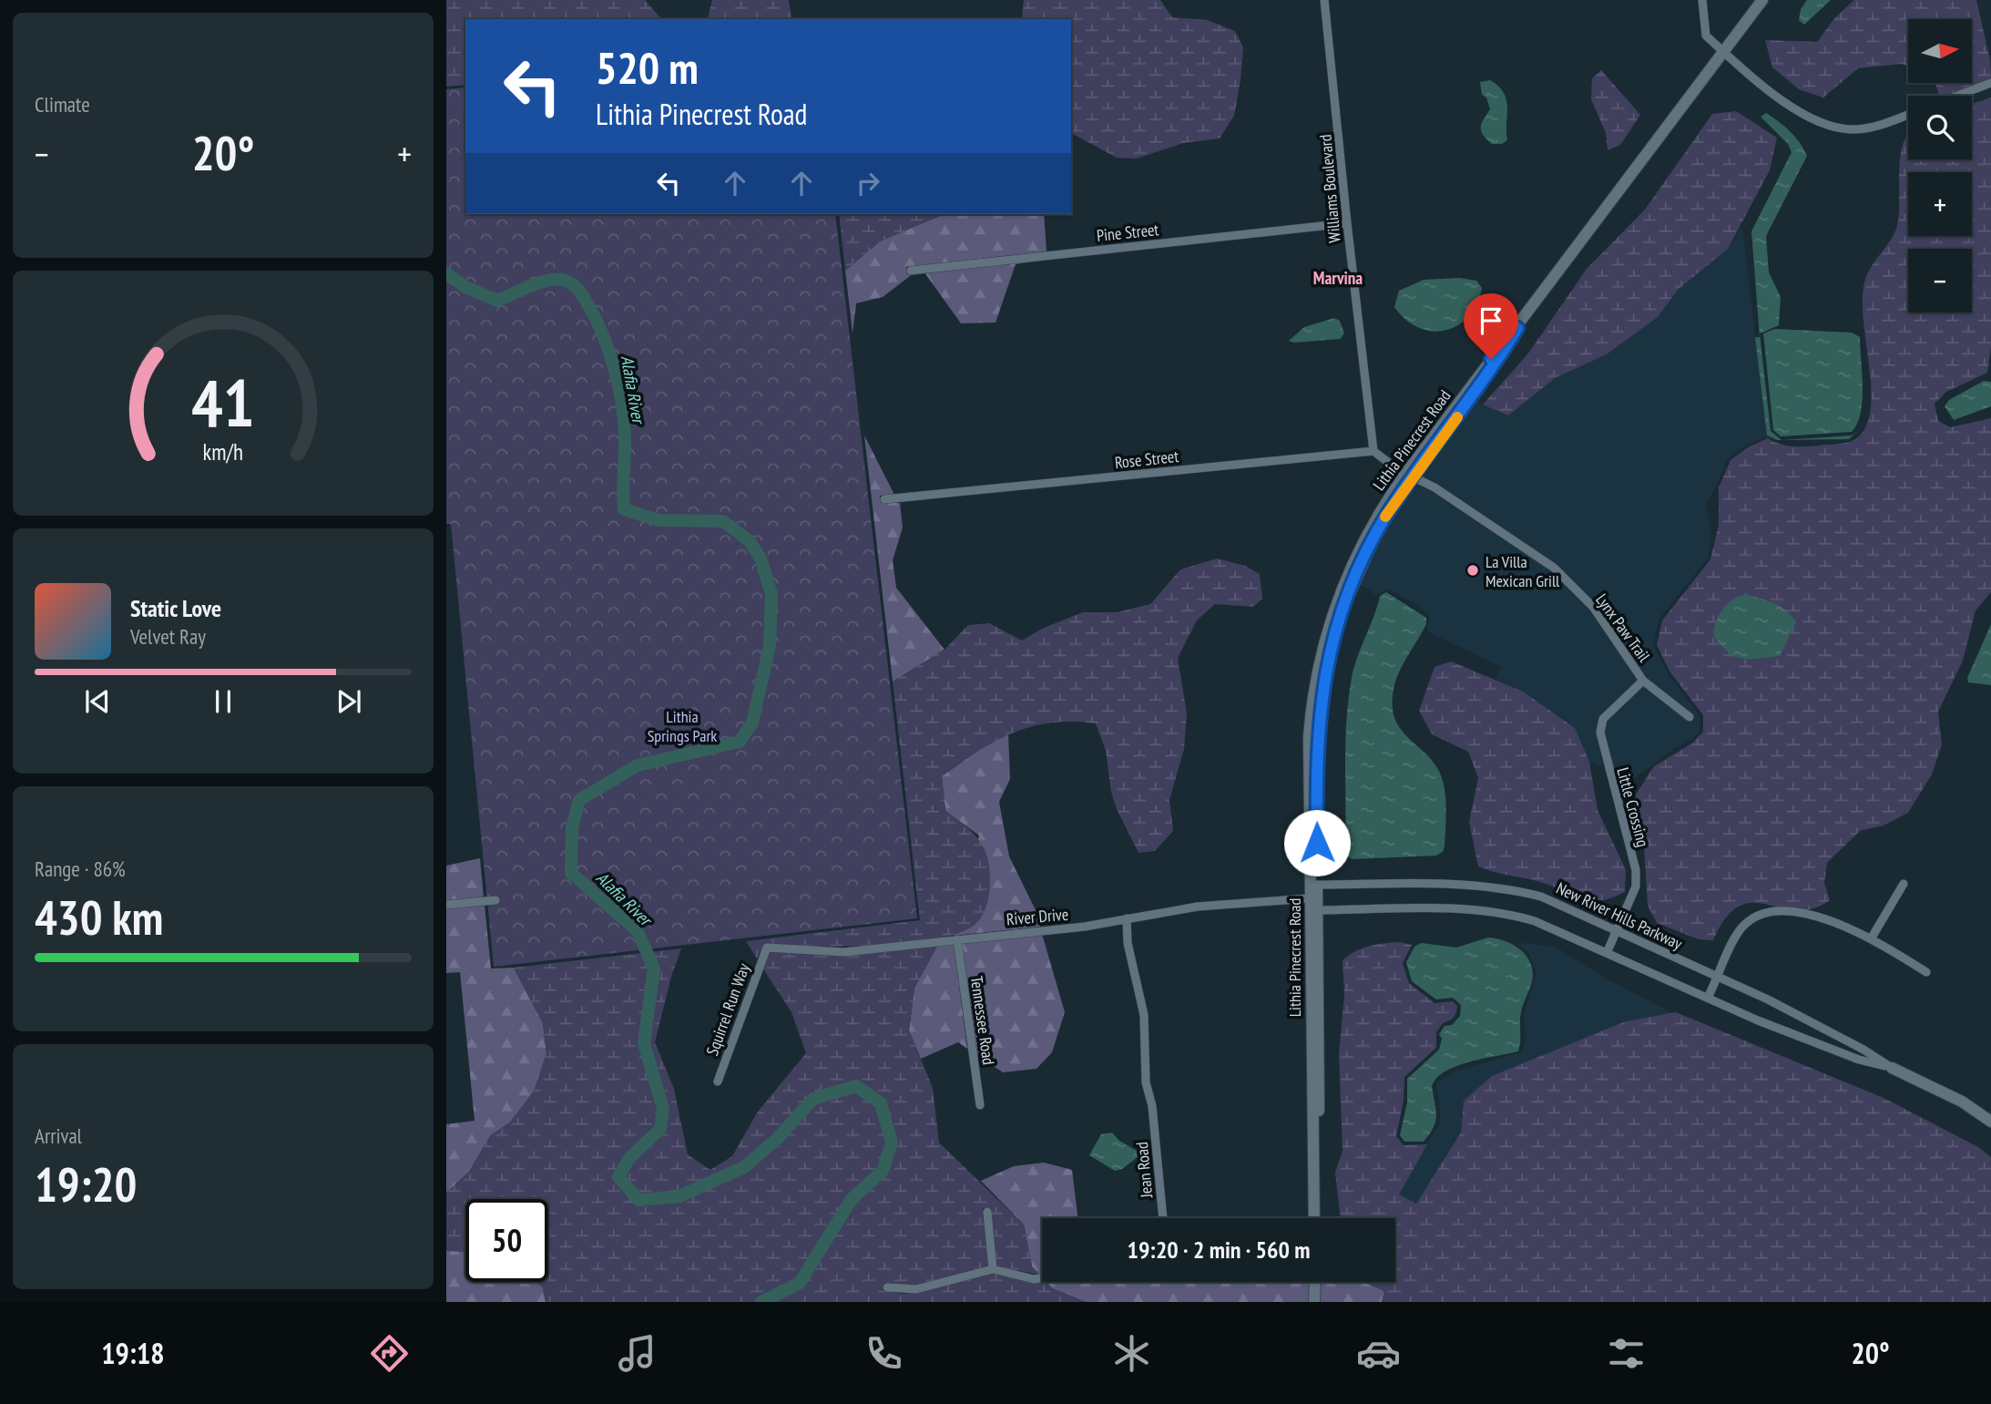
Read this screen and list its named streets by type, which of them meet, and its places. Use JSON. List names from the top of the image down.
{
  "streets": {
    "main road": ["Lithia Pinecrest Road", "New River Hills Parkway"],
    "street": [
      "Williams Boulevard",
      "Pine Street",
      "Rose Street",
      "Lynx Paw Trail",
      "Little Crossing",
      "River Drive",
      "Squirrel Run Way",
      "Tennessee Road",
      "Jean Road"
    ]
  },
  "crossings": [
    ["Williams Boulevard", "Pine Street"],
    ["Williams Boulevard", "Rose Street"],
    ["Lithia Pinecrest Road", "Lynx Paw Trail"],
    ["Lithia Pinecrest Road", "New River Hills Parkway"],
    ["Lithia Pinecrest Road", "River Drive"],
    ["Lynx Paw Trail", "Little Crossing"],
    ["Little Crossing", "New River Hills Parkway"],
    ["New River Hills Parkway", "River Drive"],
    ["River Drive", "Squirrel Run Way"],
    ["River Drive", "Tennessee Road"],
    ["River Drive", "Jean Road"]
  ],
  "districts": ["Marvina"],
  "water": ["Alafia River"],
  "parks": ["Lithia Springs Park"],
  "places": ["La Villa Mexican Grill"],
  "north": "right",
  "page": {
    "tile": [
      "Climate",
      ["Range · 86%", "430 km"],
      ["Arrival", "19:20"]
    ],
    "map_buttons": ["+", "−"],
    "turn": ["520 m", "Lithia Pinecrest Road"],
    "heat": ["−", "20°", "+"],
    "song": ["Static Love", "Velvet Ray"],
    "limit": "50",
    "trip": "19:20 · 2 min · 560 m",
    "tabs": ["19:18", "20°"],
    "gauge": ["41", "km/h"]
  }
}
